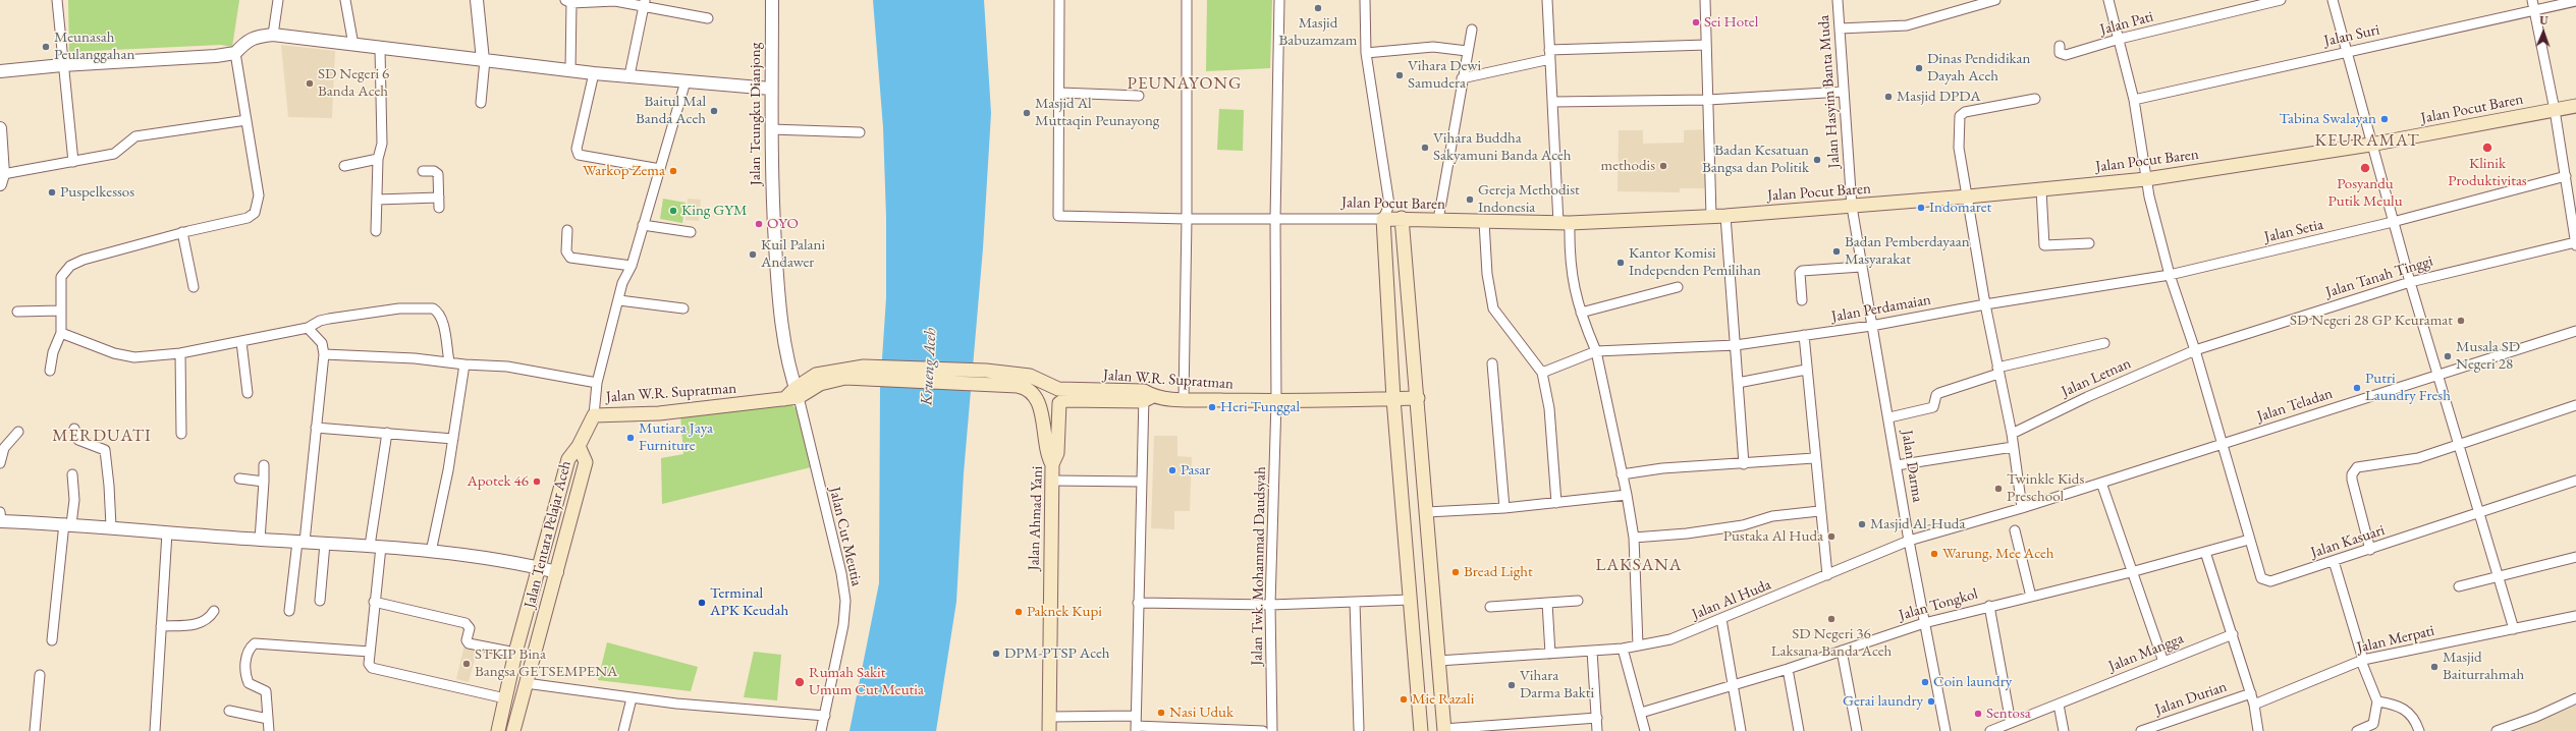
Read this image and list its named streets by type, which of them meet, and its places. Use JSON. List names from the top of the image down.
{
  "streets": {
    "main road": [
      "Jalan Pocut Baren",
      "Jalan W.R. Supratman",
      "Jalan Ahmad Yani",
      "Jalan Tentara Pelajar Aceh"
    ],
    "street": [
      "Jalan Pati",
      "Jalan Suri",
      "Jalan Hasyim Banta Muda",
      "Jalan Teungku Dianjong",
      "Jalan Setia",
      "Jalan Tanah Tinggi",
      "Jalan Perdamaian",
      "Jalan Letnan",
      "Jalan Teladan",
      "Jalan Darma",
      "Jalan Cut Meutia",
      "Jalan Kasuari",
      "Jalan Twk. Mohammad Daudsyah",
      "Jalan Al Huda",
      "Jalan Tongkol",
      "Jalan Merpati",
      "Jalan Mangga",
      "Jalan Durian"
    ]
  },
  "crossings": [
    ["Jalan Pati", "Jalan Kasuari"],
    ["Jalan Suri", "Jalan Kasuari"],
    ["Jalan Hasyim Banta Muda", "Jalan Pocut Baren"],
    ["Jalan Hasyim Banta Muda", "Jalan Darma"],
    ["Jalan Pocut Baren", "Jalan Darma"],
    ["Jalan Pocut Baren", "Jalan Kasuari"],
    ["Jalan Pocut Baren", "Jalan Twk. Mohammad Daudsyah"],
    ["Jalan Teungku Dianjong", "Jalan W.R. Supratman"],
    ["Jalan Teungku Dianjong", "Jalan Cut Meutia"],
    ["Jalan Setia", "Jalan Perdamaian"],
    ["Jalan Setia", "Jalan Kasuari"],
    ["Jalan Tanah Tinggi", "Jalan Letnan"],
    ["Jalan Tanah Tinggi", "Jalan Kasuari"],
    ["Jalan Perdamaian", "Jalan Darma"],
    ["Jalan Perdamaian", "Jalan Kasuari"],
    ["Jalan Letnan", "Jalan Kasuari"],
    ["Jalan W.R. Supratman", "Jalan Ahmad Yani"],
    ["Jalan W.R. Supratman", "Jalan Tentara Pelajar Aceh"],
    ["Jalan W.R. Supratman", "Jalan Cut Meutia"],
    ["Jalan W.R. Supratman", "Jalan Twk. Mohammad Daudsyah"],
    ["Jalan Teladan", "Jalan Kasuari"],
    ["Jalan Teladan", "Jalan Al Huda"],
    ["Jalan Darma", "Jalan Al Huda"],
    ["Jalan Darma", "Jalan Tongkol"],
    ["Jalan Kasuari", "Jalan Tongkol"]
  ],
  "districts": [
    "PEUNAYONG",
    "KEURAMAT",
    "MERDUATI",
    "LAKSANA"
  ],
  "water": ["Krueng Aceh"],
  "places": [
    "Masjid Babuzamzam",
    "Sei Hotel",
    "Meunasah Peulanggahan",
    "Dinas Pendidikan Dayah Aceh",
    "Vihara Dewi Samudera",
    "SD Negeri 6 Banda Aceh",
    "Masjid DPDA",
    "Baitul Mal Banda Aceh",
    "Masjid Al Muttaqin Peunayong",
    "Tabina Swalayan",
    "Vihara Buddha Sakyamuni Banda Aceh",
    "Klinik Produktivitas",
    "Badan Kesatuan Bangsa dan Politik",
    "methodis",
    "Posyandu Putik Meulu",
    "Warkop Zema",
    "Puspelkessos",
    "Gereja Methodist Indonesia",
    "Indomaret",
    "King GYM",
    "OYO",
    "Badan Pemberdayaan Masyarakat",
    "Kuil Palani Andawer",
    "Kantor Komisi Independen Pemilihan",
    "SD Negeri 28 GP Keuramat",
    "Musala SD Negeri 28",
    "Putri Laundry Fresh",
    "Heri Tunggal",
    "Mutiara Jaya Furniture",
    "Pasar",
    "Apotek 46",
    "Twinkle Kids Preschool",
    "Masjid Al-Huda",
    "Pustaka Al Huda",
    "Warung, Mee Aceh",
    "Bread Light",
    "Terminal APK Keudah",
    "Paknek Kupi",
    "SD Negeri 36 Laksana Banda Aceh",
    "DPM-PTSP Aceh",
    "STKIP Bina Bangsa GETSEMPENA",
    "Masjid Baiturrahmah",
    "Rumah Sakit Umum Cut Meutia",
    "Coin laundry",
    "Vihara Darma Bakti",
    "Mie Razali",
    "Gerai laundry",
    "Nasi Uduk",
    "Sentosa"
  ],
  "north": "top"
}
